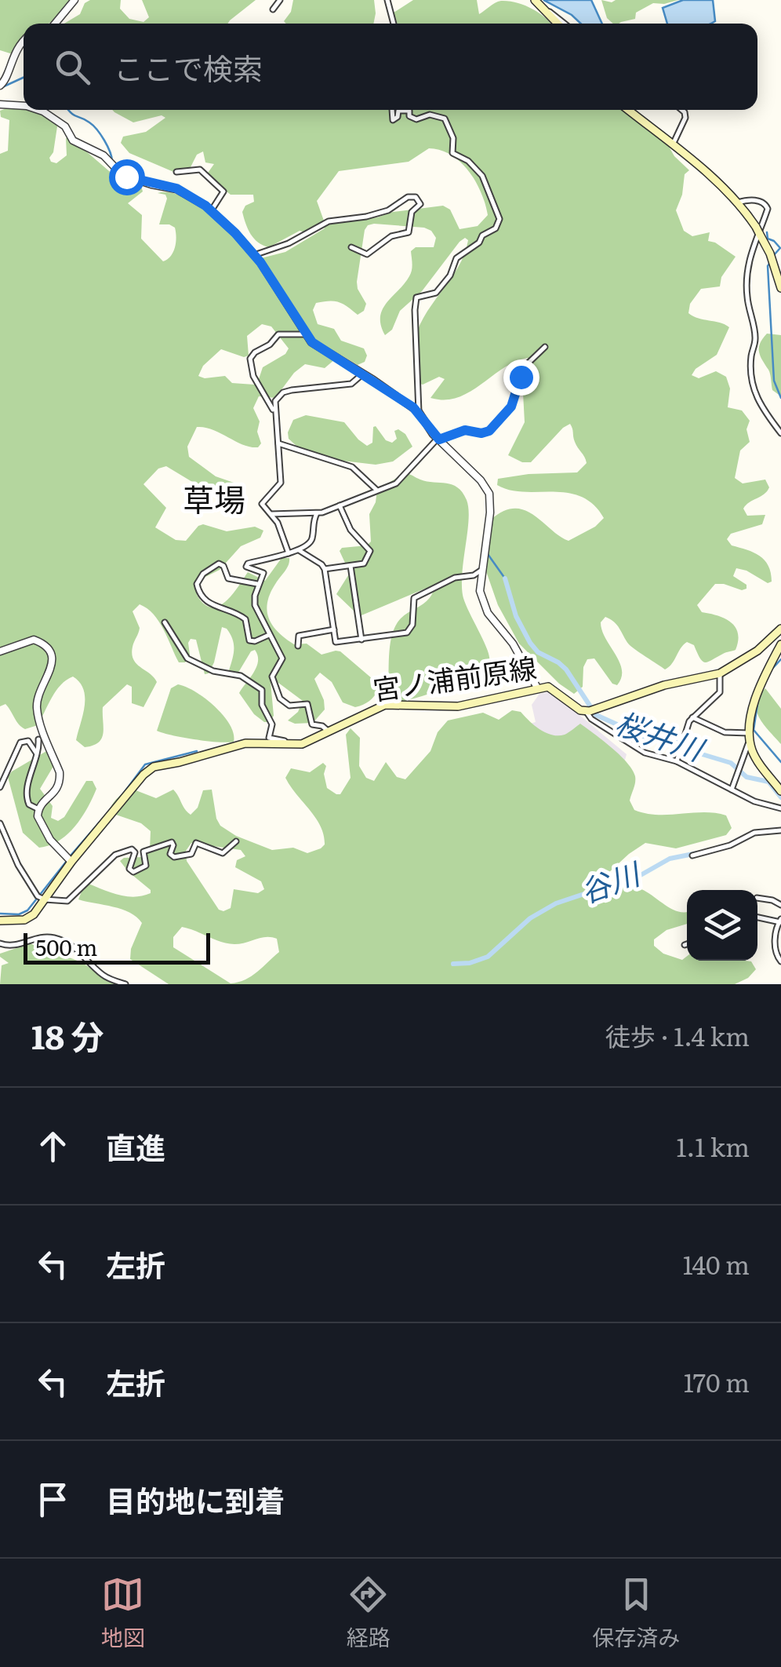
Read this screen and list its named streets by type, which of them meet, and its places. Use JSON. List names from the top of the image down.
{
  "streets": {
    "main road": ["宮ノ浦前原線"]
  },
  "districts": ["草場"],
  "water": ["桜井川", "谷川"],
  "scale_bar": "500 m",
  "page": {
    "search": "ここで検索",
    "scale": "500 m",
    "heading": ["18 分", "徒歩 · 1.4 km"],
    "list": [
      ["直進", "1.1 km"],
      ["左折", "140 m"],
      ["左折", "170 m"],
      "目的地に到着"
    ],
    "nav": ["地図", "経路", "保存済み"]
  }
}
